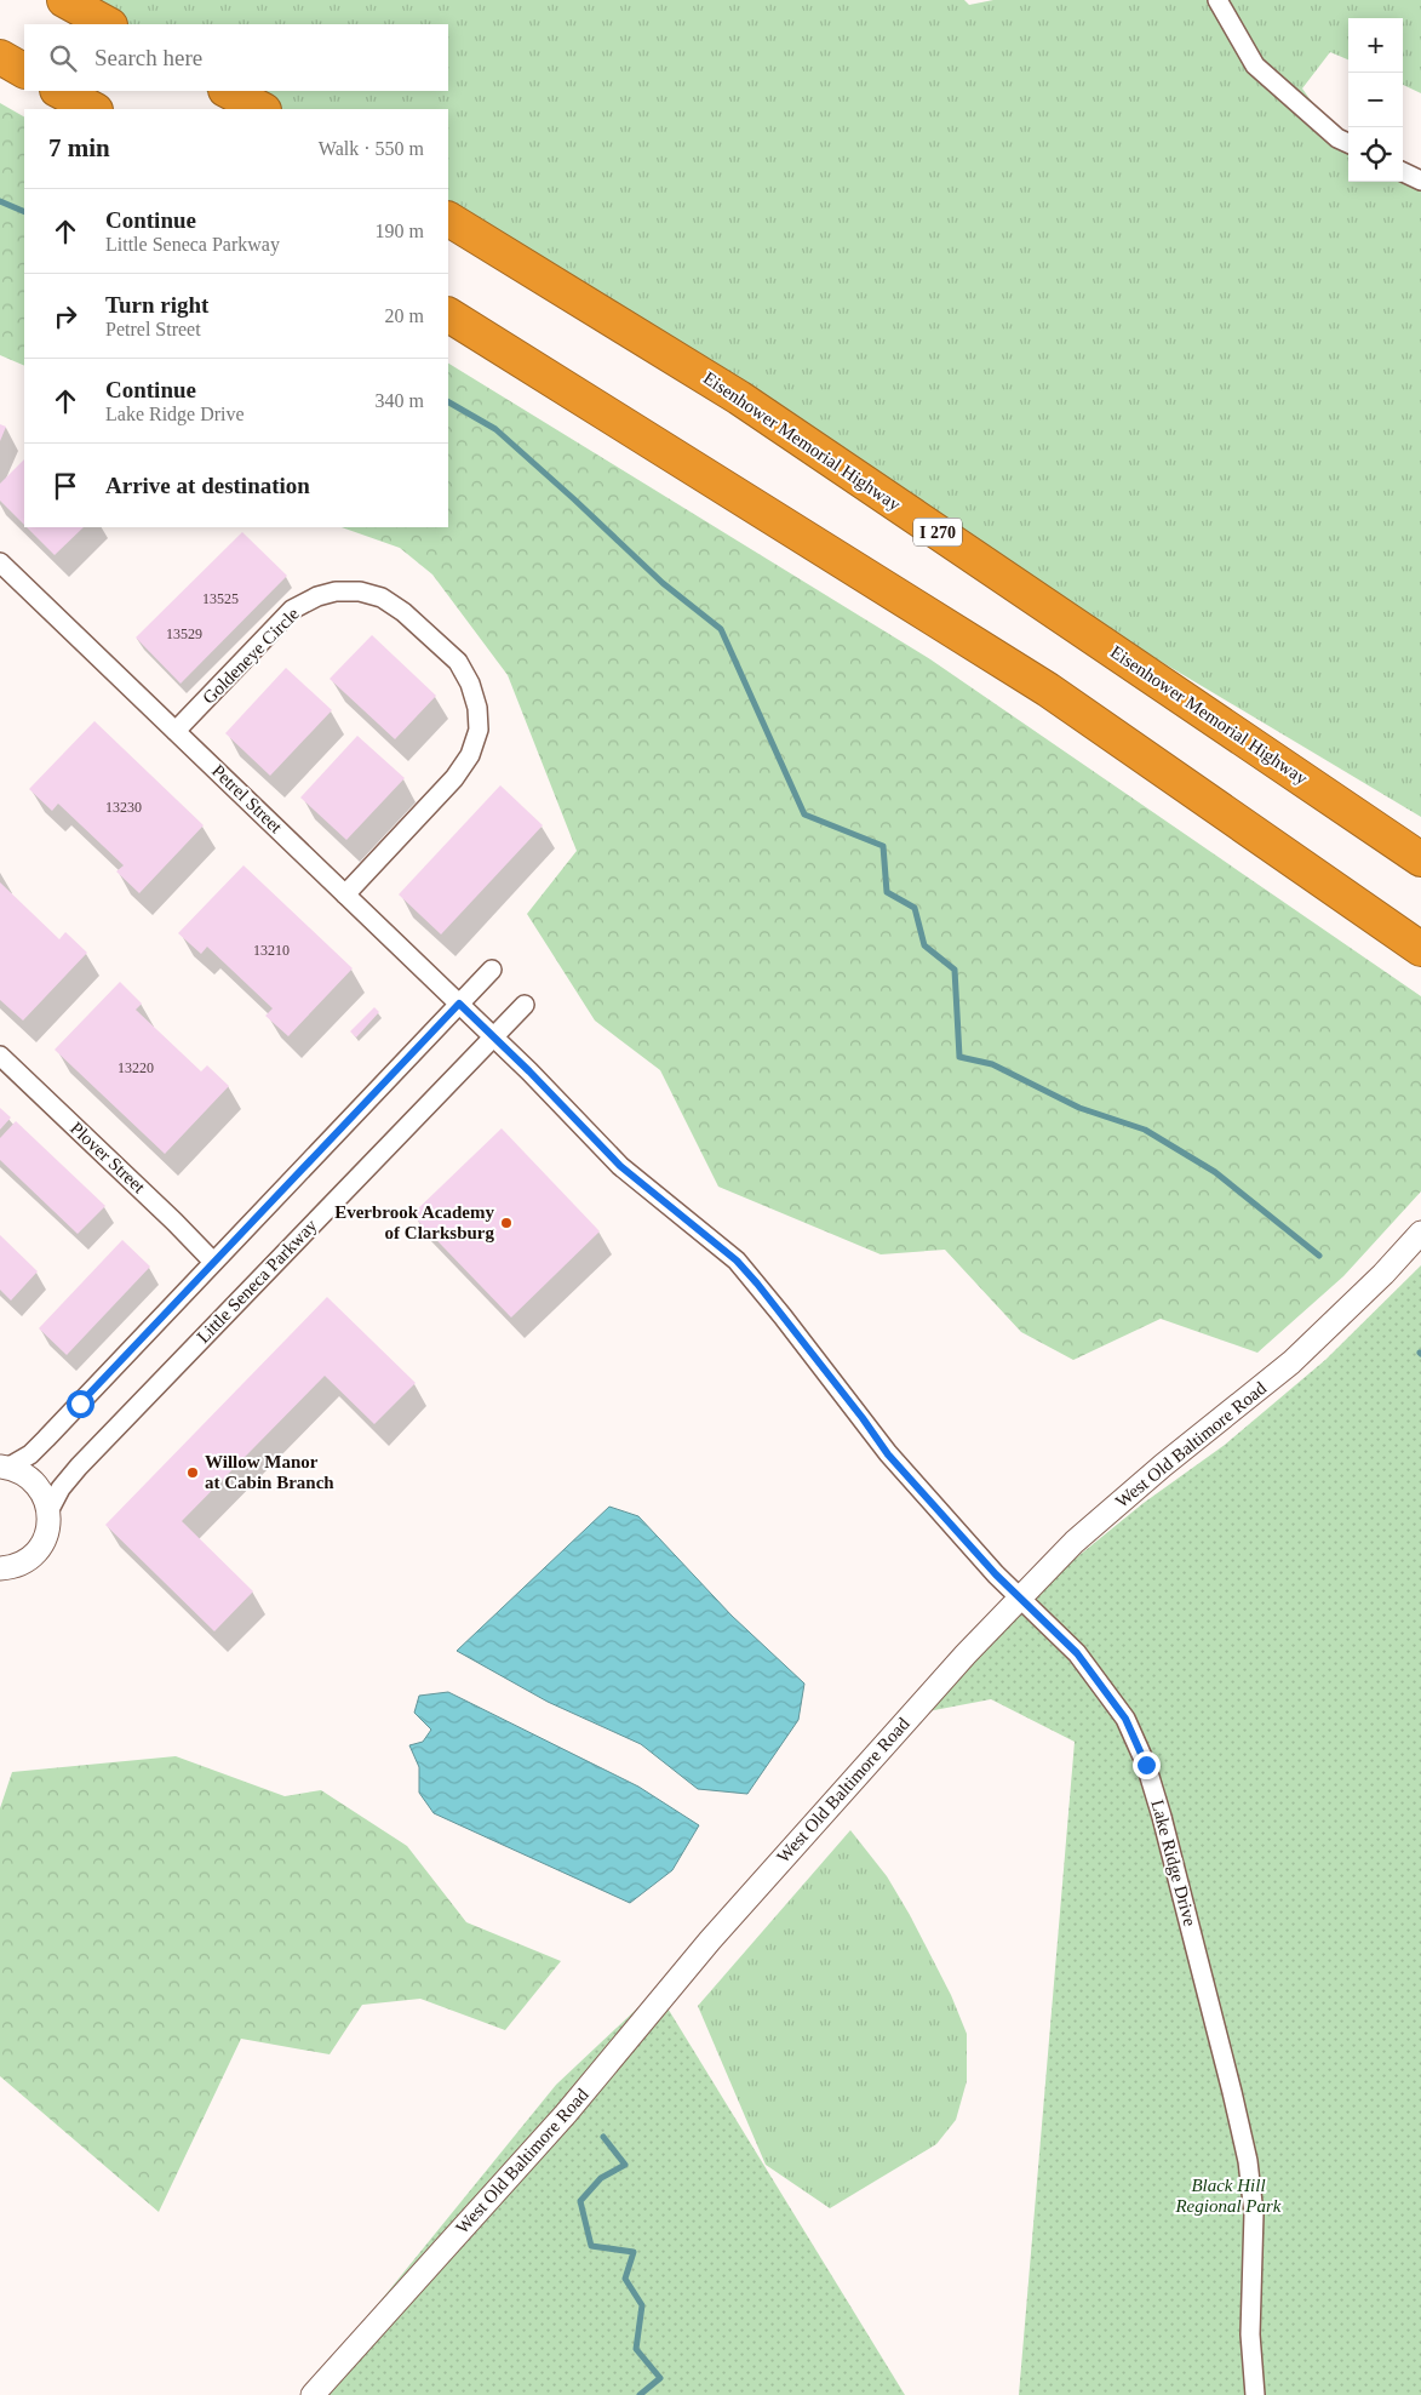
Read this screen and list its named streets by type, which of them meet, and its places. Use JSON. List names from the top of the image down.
{
  "streets": {
    "highway": ["Eisenhower Memorial Highway", "I 270"],
    "street": [
      "Goldeneye Circle",
      "Petrel Street",
      "Plover Street",
      "Little Seneca Parkway",
      "West Old Baltimore Road",
      "Lake Ridge Drive"
    ]
  },
  "crossings": [
    ["Goldeneye Circle", "Petrel Street"],
    ["Petrel Street", "Little Seneca Parkway"],
    ["Petrel Street", "Lake Ridge Drive"],
    ["Little Seneca Parkway", "Lake Ridge Drive"],
    ["West Old Baltimore Road", "Lake Ridge Drive"]
  ],
  "parks": ["Black Hill Regional Park"],
  "places": ["Everbrook Academy of Clarksburg", "Willow Manor at Cabin Branch"],
  "house_numbers": [
    "13525",
    "13529",
    "13230",
    "13210",
    "13220"
  ],
  "page": {
    "map_buttons": ["+", "−"],
    "search": "Search here",
    "heading": ["7 min", "Walk · 550 m"],
    "list": [
      ["Continue", "Little Seneca Parkway", "190 m"],
      ["Turn right", "Petrel Street", "20 m"],
      ["Continue", "Lake Ridge Drive", "340 m"],
      "Arrive at destination"
    ]
  }
}
